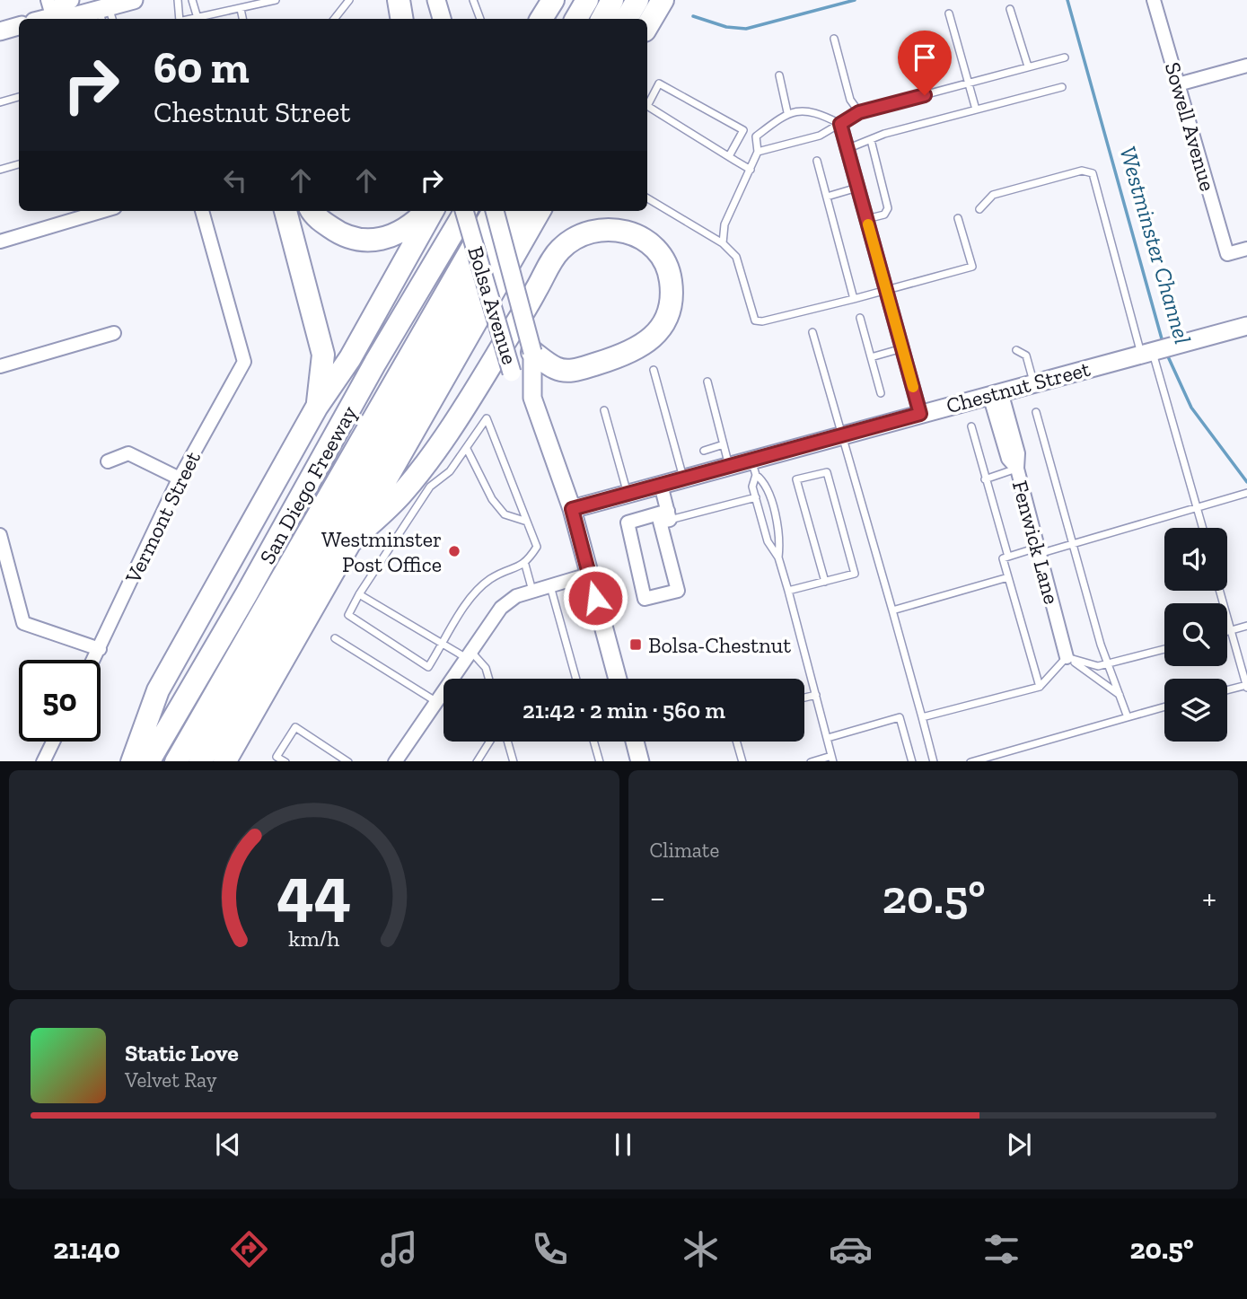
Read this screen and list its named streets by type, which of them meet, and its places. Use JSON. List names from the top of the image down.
{
  "streets": {
    "highway": ["San Diego Freeway"],
    "main road": ["Bolsa Avenue", "Chestnut Street"],
    "street": ["Sowell Avenue", "Vermont Street", "Fenwick Lane"]
  },
  "crossings": [
    ["Bolsa Avenue", "Chestnut Street"],
    ["Chestnut Street", "Fenwick Lane"]
  ],
  "water": ["Westminster Channel"],
  "places": {
    "other": ["Westminster Post Office"],
    "transit": ["Bolsa-Chestnut"]
  },
  "page": {
    "turn": ["60 m", "Chestnut Street"],
    "limit": "50",
    "trip": "21:42 · 2 min · 560 m",
    "tile": "Climate",
    "heat": ["−", "20.5°", "+"],
    "song": ["Static Love", "Velvet Ray"],
    "tabs": ["21:40", "20.5°"],
    "gauge": ["44", "km/h"]
  }
}
